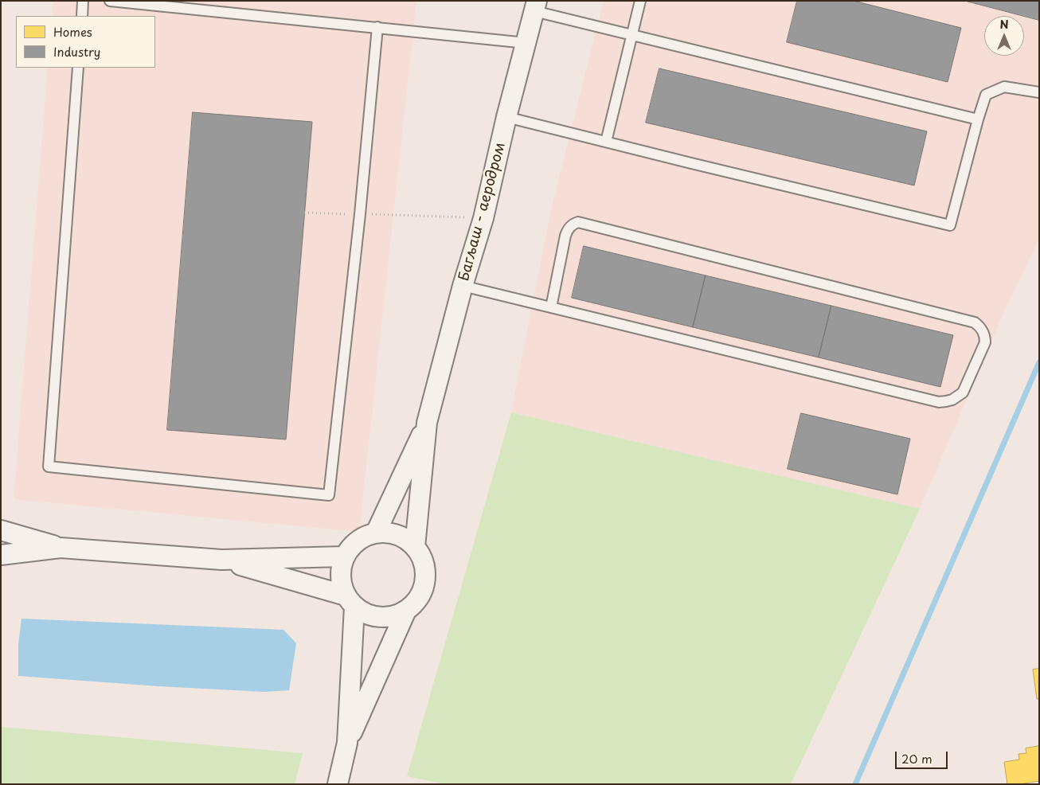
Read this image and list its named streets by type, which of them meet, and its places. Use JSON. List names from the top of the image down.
{
  "streets": {
    "street": ["Багљаш - аеродром"]
  },
  "legend": ["Homes", "Industry"],
  "scale_bar": "20 m",
  "north": "top"
}
